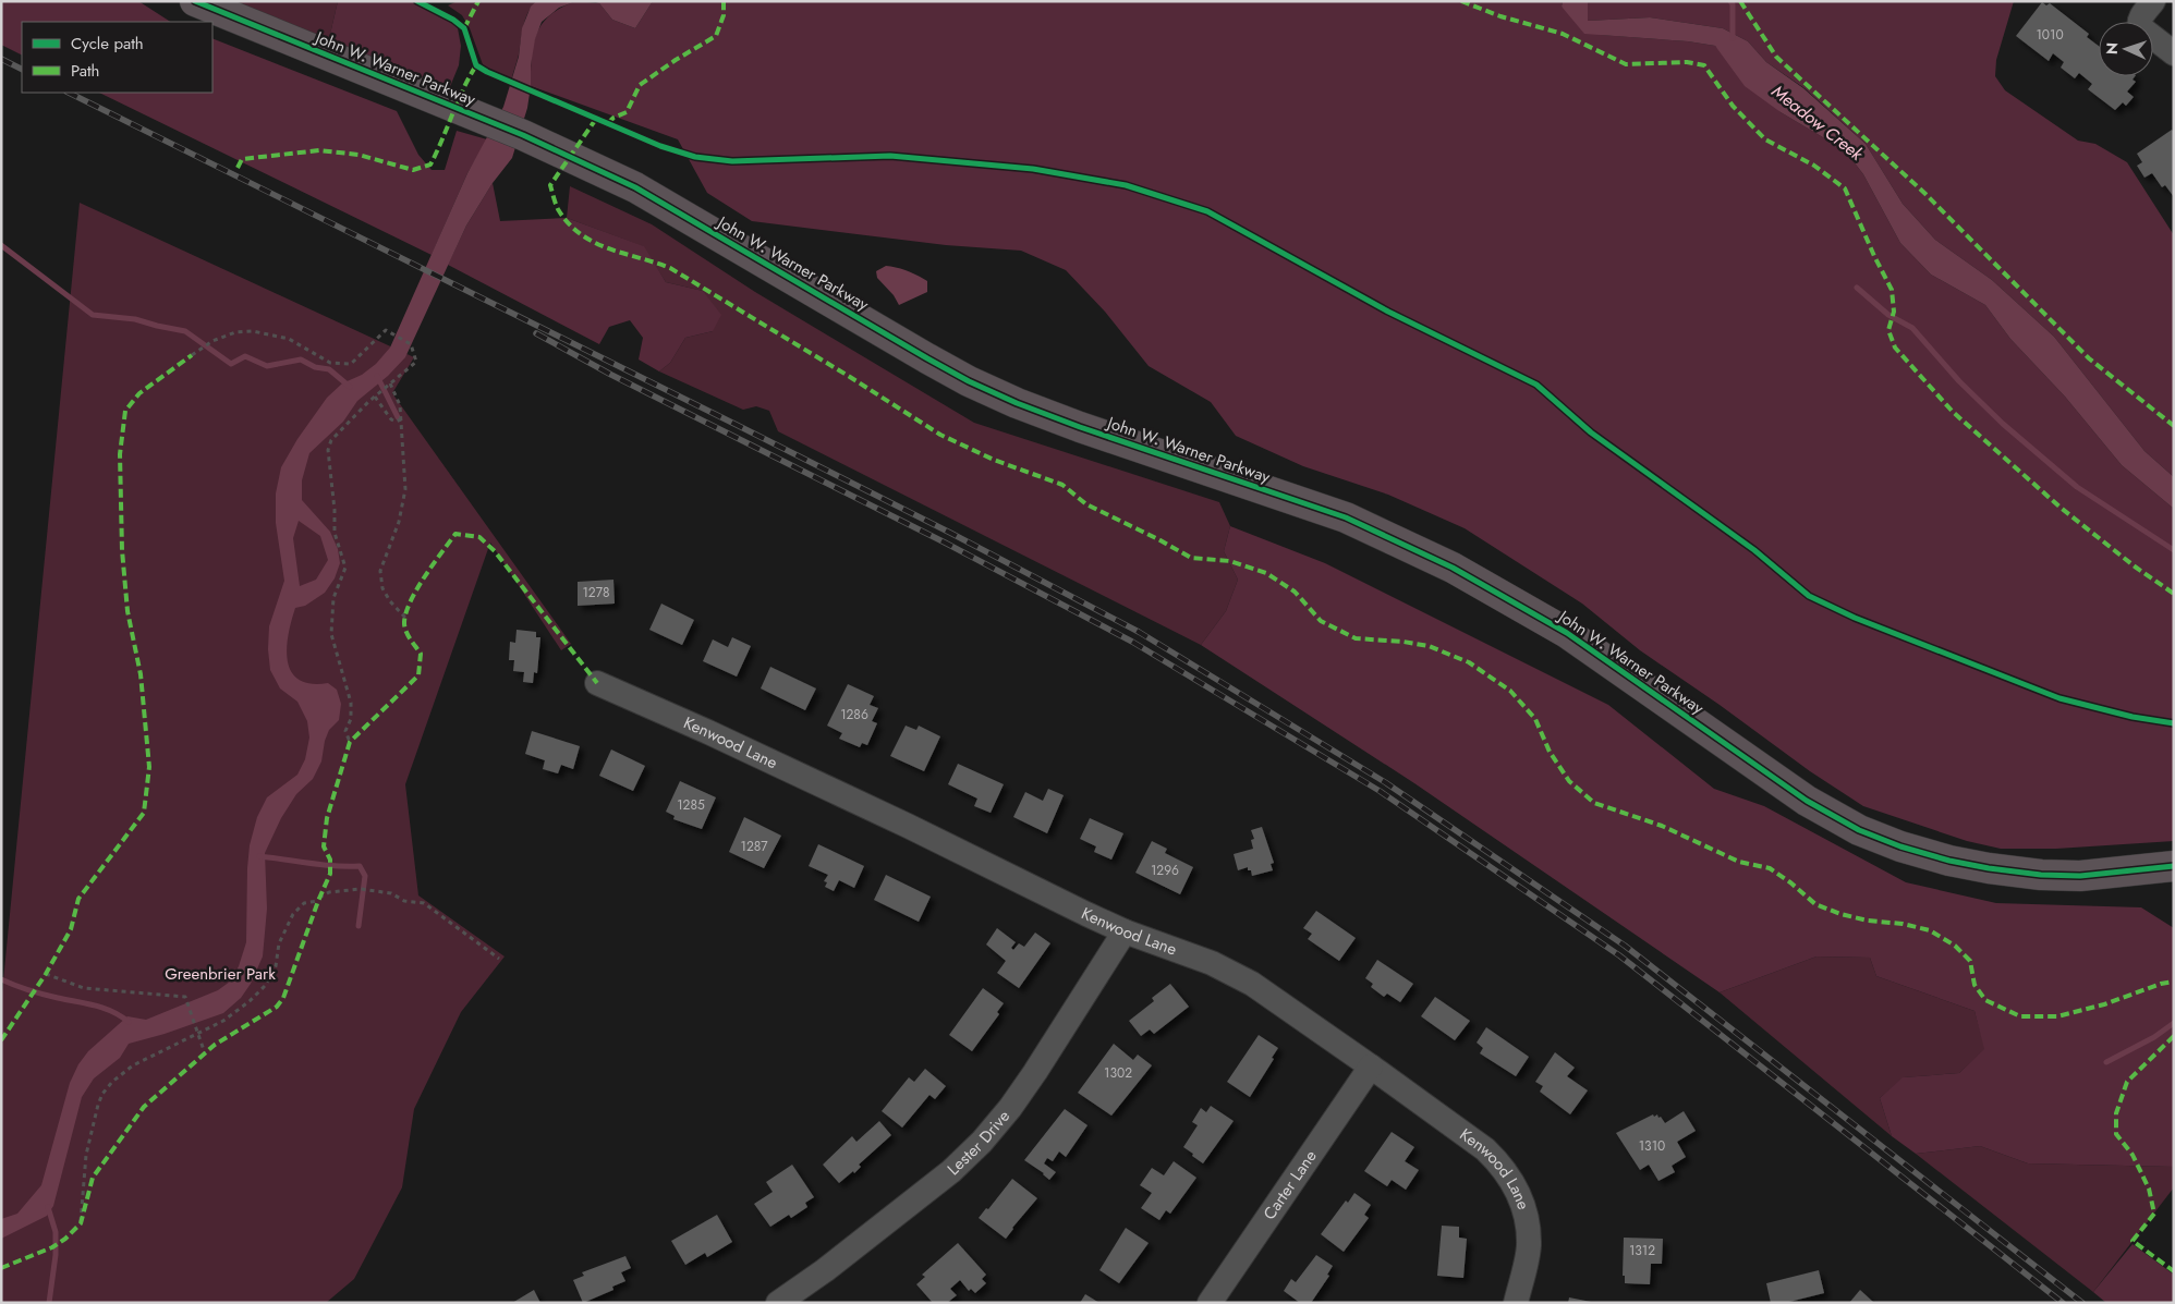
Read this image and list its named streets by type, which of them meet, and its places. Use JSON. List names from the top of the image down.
{
  "streets": {
    "main road": ["John W. Warner Parkway"],
    "street": ["Kenwood Lane", "Lester Drive", "Carter Lane"]
  },
  "crossings": [
    ["Kenwood Lane", "Lester Drive"],
    ["Kenwood Lane", "Carter Lane"]
  ],
  "water": ["Meadow Creek"],
  "parks": ["Greenbrier Park"],
  "house_numbers": [
    "1010",
    "1278",
    "1286",
    "1285",
    "1287",
    "1296",
    "1302",
    "1310",
    "1312"
  ],
  "legend": ["Cycle path", "Path"],
  "north": "left"
}
